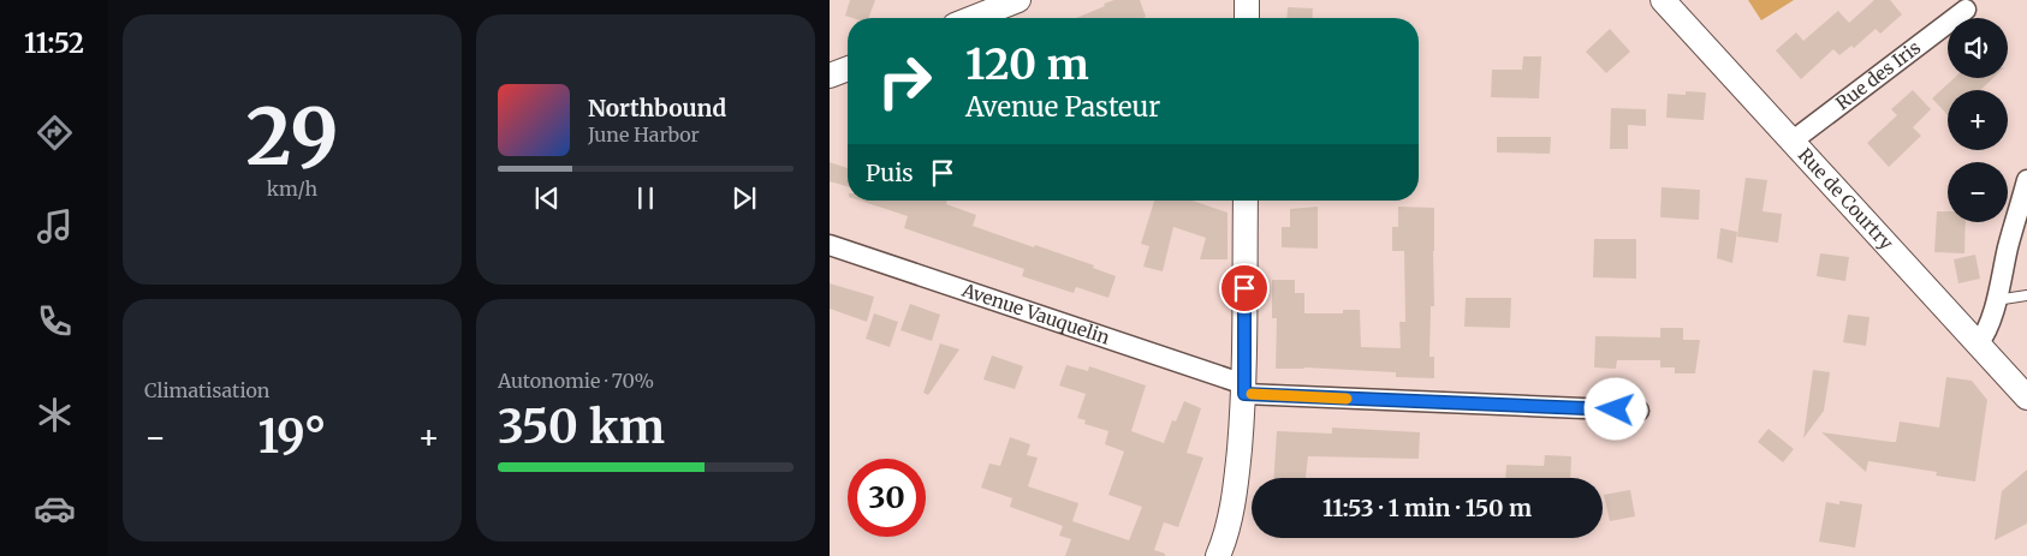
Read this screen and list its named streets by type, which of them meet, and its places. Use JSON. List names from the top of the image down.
{
  "streets": {
    "street": ["Rue des Iris", "Rue de Courtry", "Avenue Vauquelin"]
  },
  "crossings": [
    ["Rue des Iris", "Rue de Courtry"]
  ],
  "page": {
    "tabs": "11:52",
    "tile": [
      ["29", "km/h"],
      "Climatisation",
      ["Autonomie · 70%", "350 km"]
    ],
    "map_buttons": ["+", "−"],
    "turn": ["120 m", "Avenue Pasteur"],
    "song": ["Northbound", "June Harbor"],
    "then": "Puis",
    "heat": ["−", "19°", "+"],
    "limit": "30",
    "trip": "11:53 · 1 min · 150 m"
  }
}
